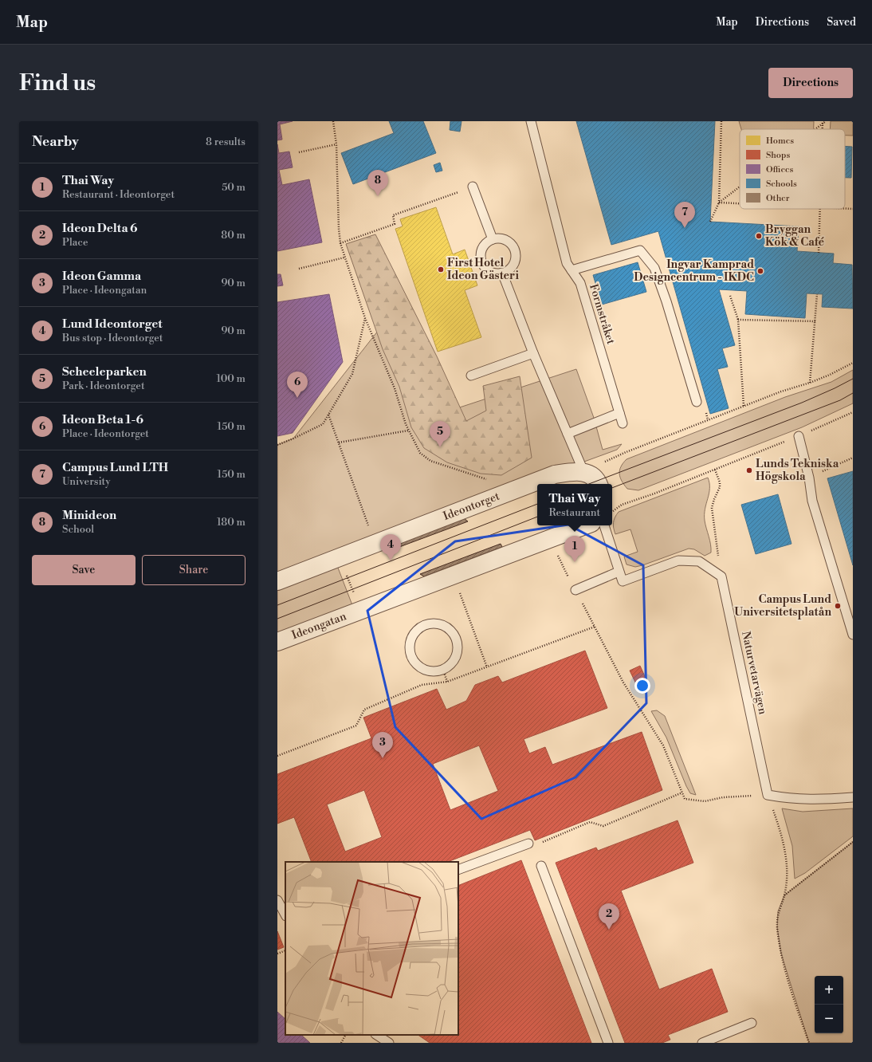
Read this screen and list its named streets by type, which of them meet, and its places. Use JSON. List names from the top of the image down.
{
  "streets": {
    "street": ["Ideontorget", "Ideongatan"],
    "lane": ["Formstråket", "Naturvetarvägen"]
  },
  "places": [
    "Bryggan Kök & Café",
    "First Hotel Ideon Gästeri",
    "Ingvar Kamprad Designcentrum - IKDC",
    "Lunds Tekniska Högskola",
    "Campus Lund Universitetsplatån"
  ],
  "legend": [
    "Homes",
    "Shops",
    "Offices",
    "Schools",
    "Other"
  ],
  "page": {
    "header": "Map",
    "nav": ["Map", "Directions", "Saved"],
    "buttons": [
      "Directions",
      ["Save", "Share"]
    ],
    "title": "Find us",
    "heading": ["Nearby", "8 results"],
    "list": [
      {
        "mark": "1",
        "name": "Thai Way",
        "note": "Restaurant · Ideontorget",
        "value": "50 m"
      },
      {
        "mark": "2",
        "name": "Ideon Delta 6",
        "note": "Place",
        "value": "80 m"
      },
      {
        "mark": "3",
        "name": "Ideon Gamma",
        "note": "Place · Ideongatan",
        "value": "90 m"
      },
      {
        "mark": "4",
        "name": "Lund Ideontorget",
        "note": "Bus stop · Ideontorget",
        "value": "90 m"
      },
      {
        "mark": "5",
        "name": "Scheeleparken",
        "note": "Park · Ideontorget",
        "value": "100 m"
      },
      {
        "mark": "6",
        "name": "Ideon Beta 1-6",
        "note": "Place · Ideontorget",
        "value": "150 m"
      },
      {
        "mark": "7",
        "name": "Campus Lund LTH",
        "note": "University",
        "value": "150 m"
      },
      {
        "mark": "8",
        "name": "Minideon",
        "note": "School",
        "value": "180 m"
      }
    ],
    "pins": [
      "8",
      "7",
      "6",
      "5",
      "4",
      "1",
      "3",
      "2"
    ],
    "popup": ["Thai Way", "Restaurant"],
    "map_buttons": ["+", "−"]
  }
}
